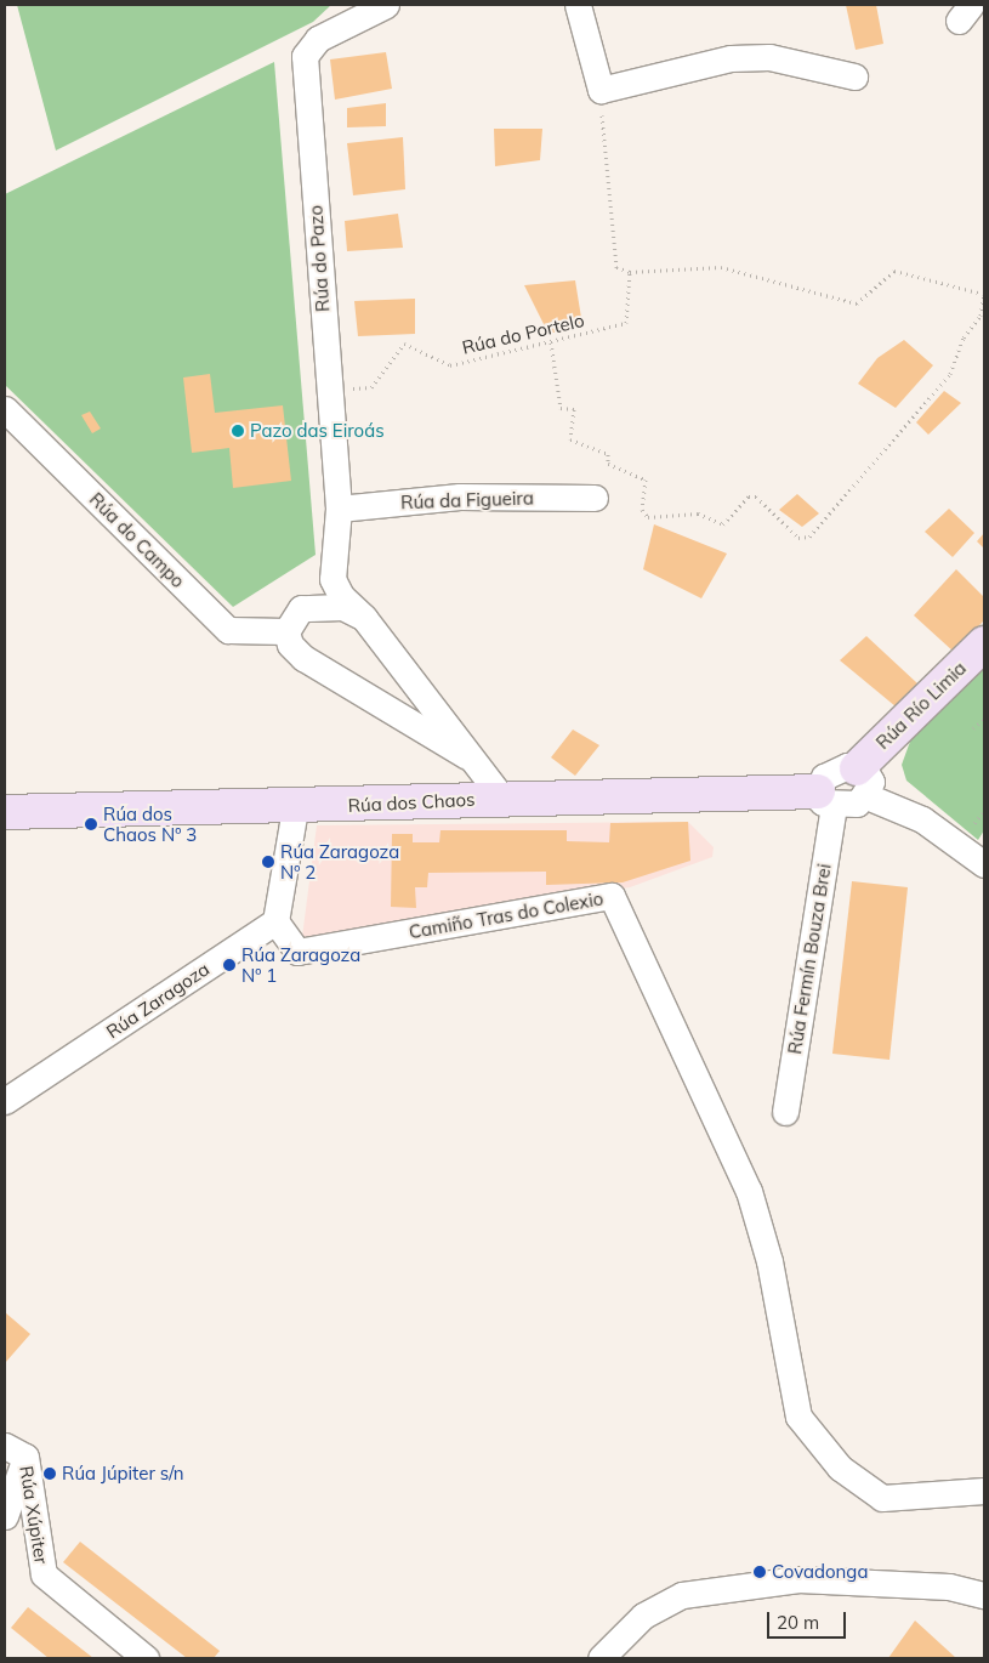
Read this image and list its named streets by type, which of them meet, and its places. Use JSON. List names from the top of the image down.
{
  "streets": {
    "street": [
      "Rúa do Pazo",
      "Rúa da Figueira",
      "Rúa do Campo",
      "Rúa Río Limia",
      "Rúa dos Chaos",
      "Camiño Tras do Colexio",
      "Rúa Fermín Bouza Brei",
      "Rúa Zaragoza",
      "Rúa Xúpiter"
    ],
    "path": ["Rúa do Portelo"]
  },
  "crossings": [
    ["Rúa do Pazo", "Rúa do Portelo"],
    ["Rúa do Pazo", "Rúa da Figueira"],
    ["Rúa do Pazo", "Rúa do Campo"],
    ["Rúa do Pazo", "Rúa dos Chaos"],
    ["Rúa dos Chaos", "Rúa Fermín Bouza Brei"],
    ["Camiño Tras do Colexio", "Rúa Zaragoza"]
  ],
  "places": [
    "Pazo das Eiroás",
    "Rúa dos Chaos Nº 3",
    "Rúa Zaragoza Nº 2",
    "Rúa Zaragoza Nº 1",
    "Rúa Júpiter s/n",
    "Covadonga"
  ],
  "scale_bar": "20 m"
}
